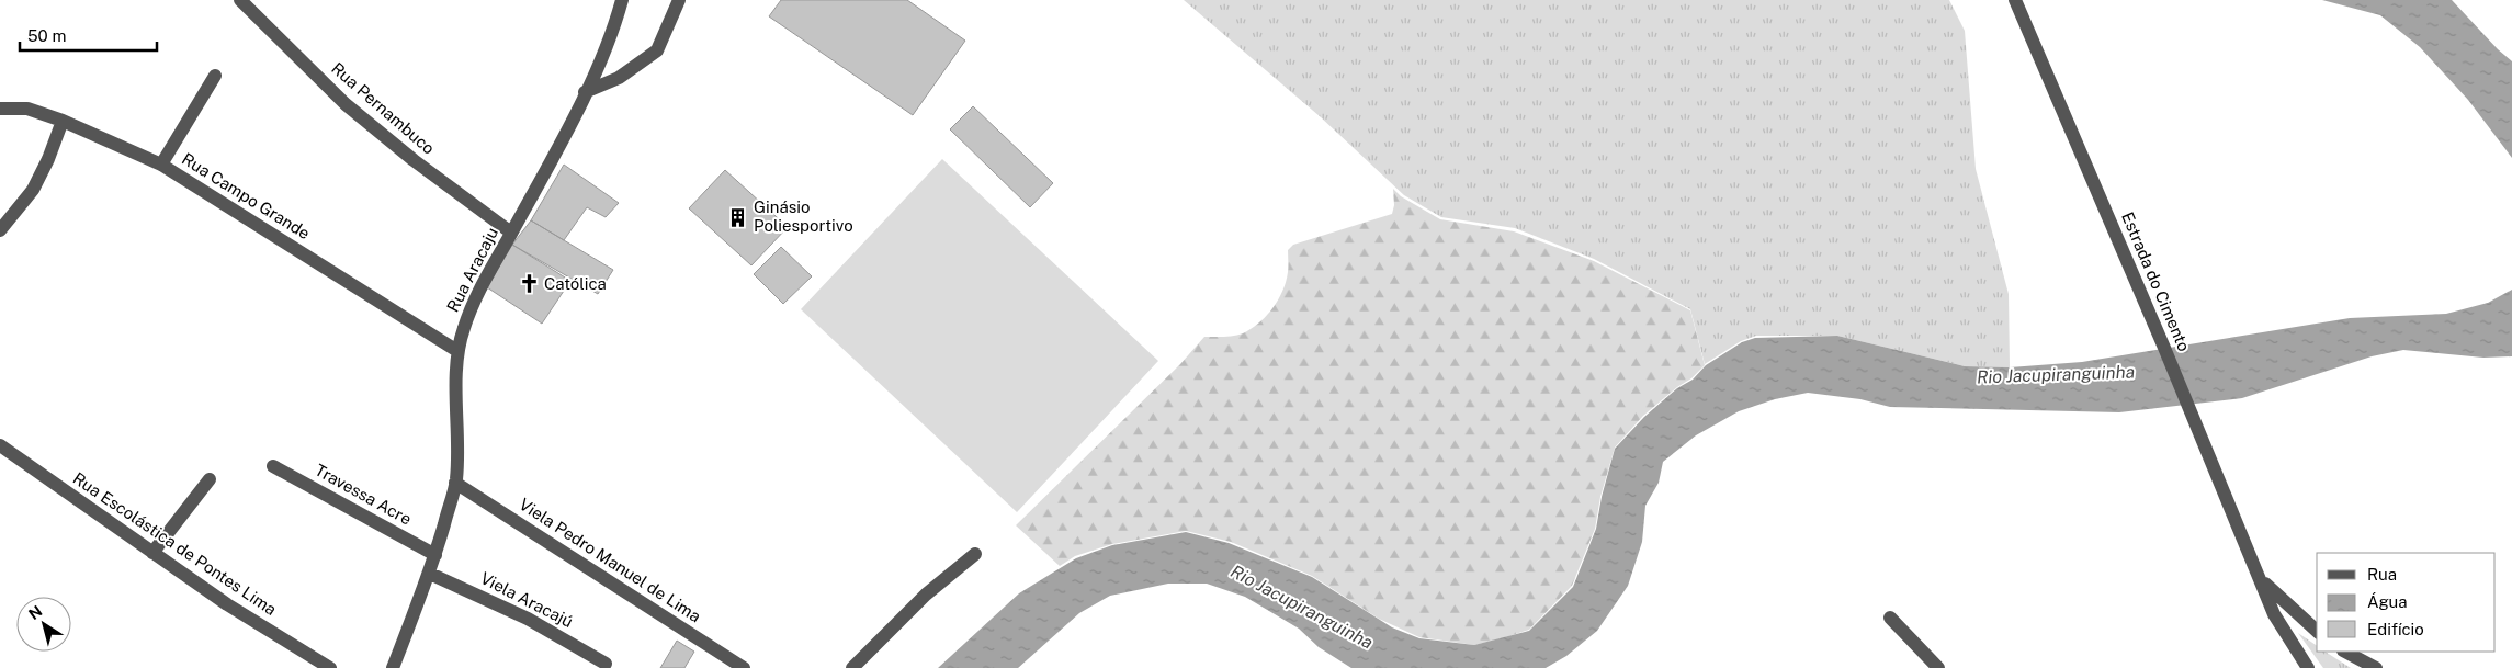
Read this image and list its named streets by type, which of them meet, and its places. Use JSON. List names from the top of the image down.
{
  "streets": {
    "street": [
      "Rua Pernambuco",
      "Rua Campo Grande",
      "Rua Aracaju",
      "Estrada do Cimento",
      "Travessa Acre",
      "Rua Escolástica de Pontes Lima",
      "Viela Pedro Manuel de Lima",
      "Viela Aracajú"
    ]
  },
  "crossings": [
    ["Rua Pernambuco", "Rua Aracaju"],
    ["Rua Campo Grande", "Rua Aracaju"],
    ["Rua Aracaju", "Travessa Acre"],
    ["Rua Aracaju", "Viela Pedro Manuel de Lima"],
    ["Rua Aracaju", "Viela Aracajú"]
  ],
  "water": ["Rio Jacupiranguinha"],
  "places": {
    "building": ["Ginásio Poliesportivo"],
    "church": ["Católica"]
  },
  "legend": ["Rua", "Água", "Edifício"],
  "scale_bar": "50 m",
  "north": "top left"
}
